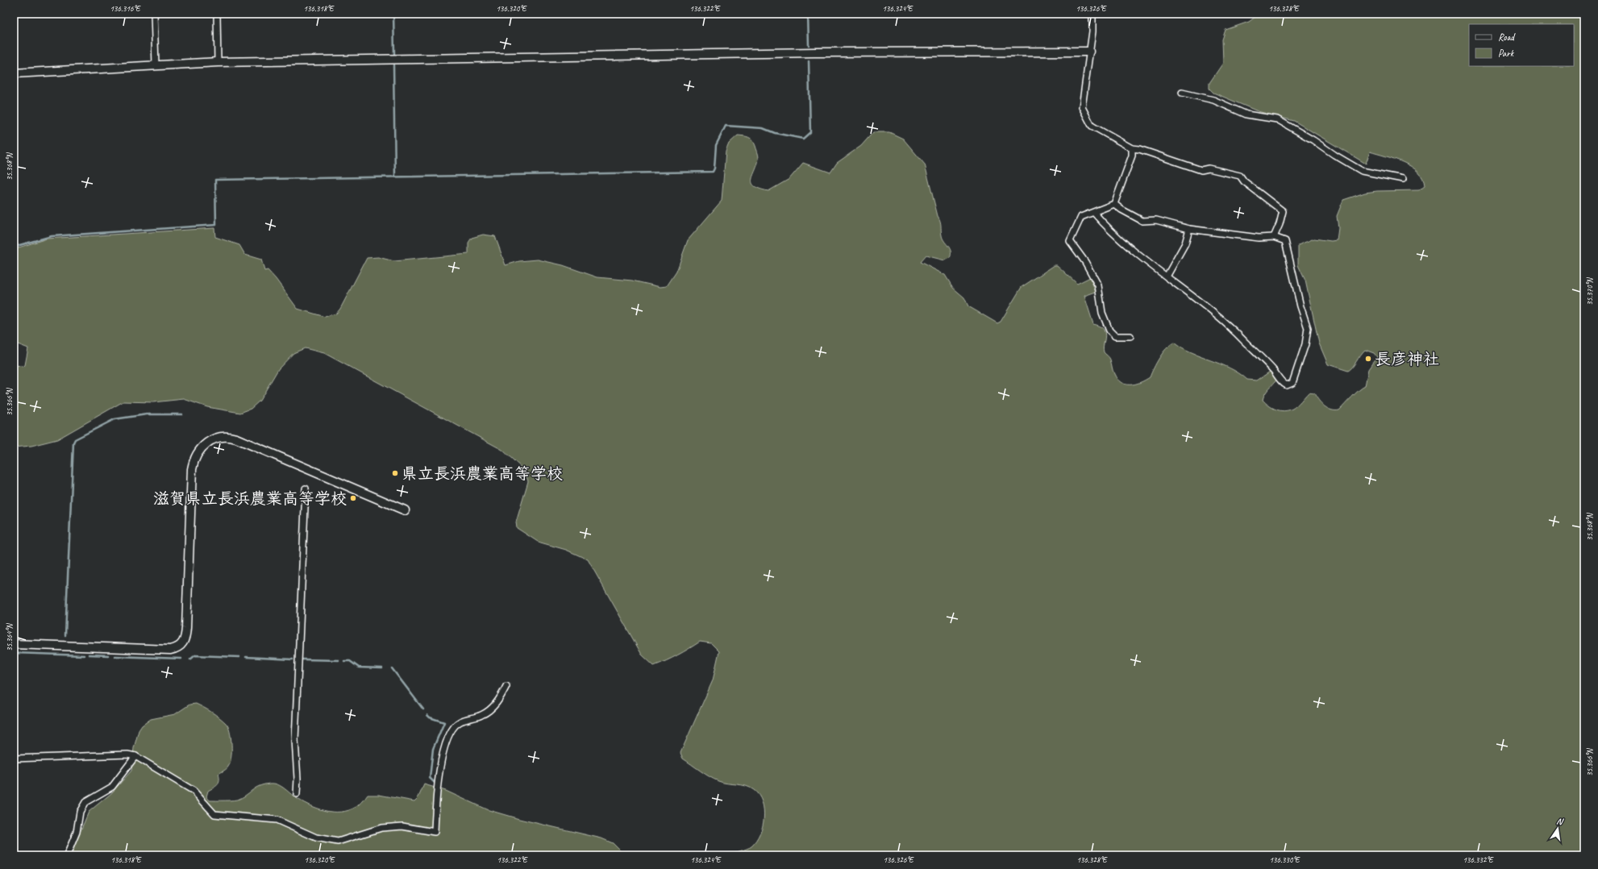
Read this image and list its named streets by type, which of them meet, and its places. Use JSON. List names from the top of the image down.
{
  "places": ["長彦神社", "県立長浜農業高等学校", "滋賀県立長浜農業高等学校"],
  "legend": ["Road", "Park"],
  "north": "top",
  "coordinates": [
    "136.316°E",
    "136.318°E",
    "136.320°E",
    "136.322°E",
    "136.324°E",
    "136.326°E",
    "136.328°E",
    "35.368°N",
    "35.370°N",
    "35.366°N",
    "35.364°N",
    "136.330°E",
    "136.332°E"
  ]
}
